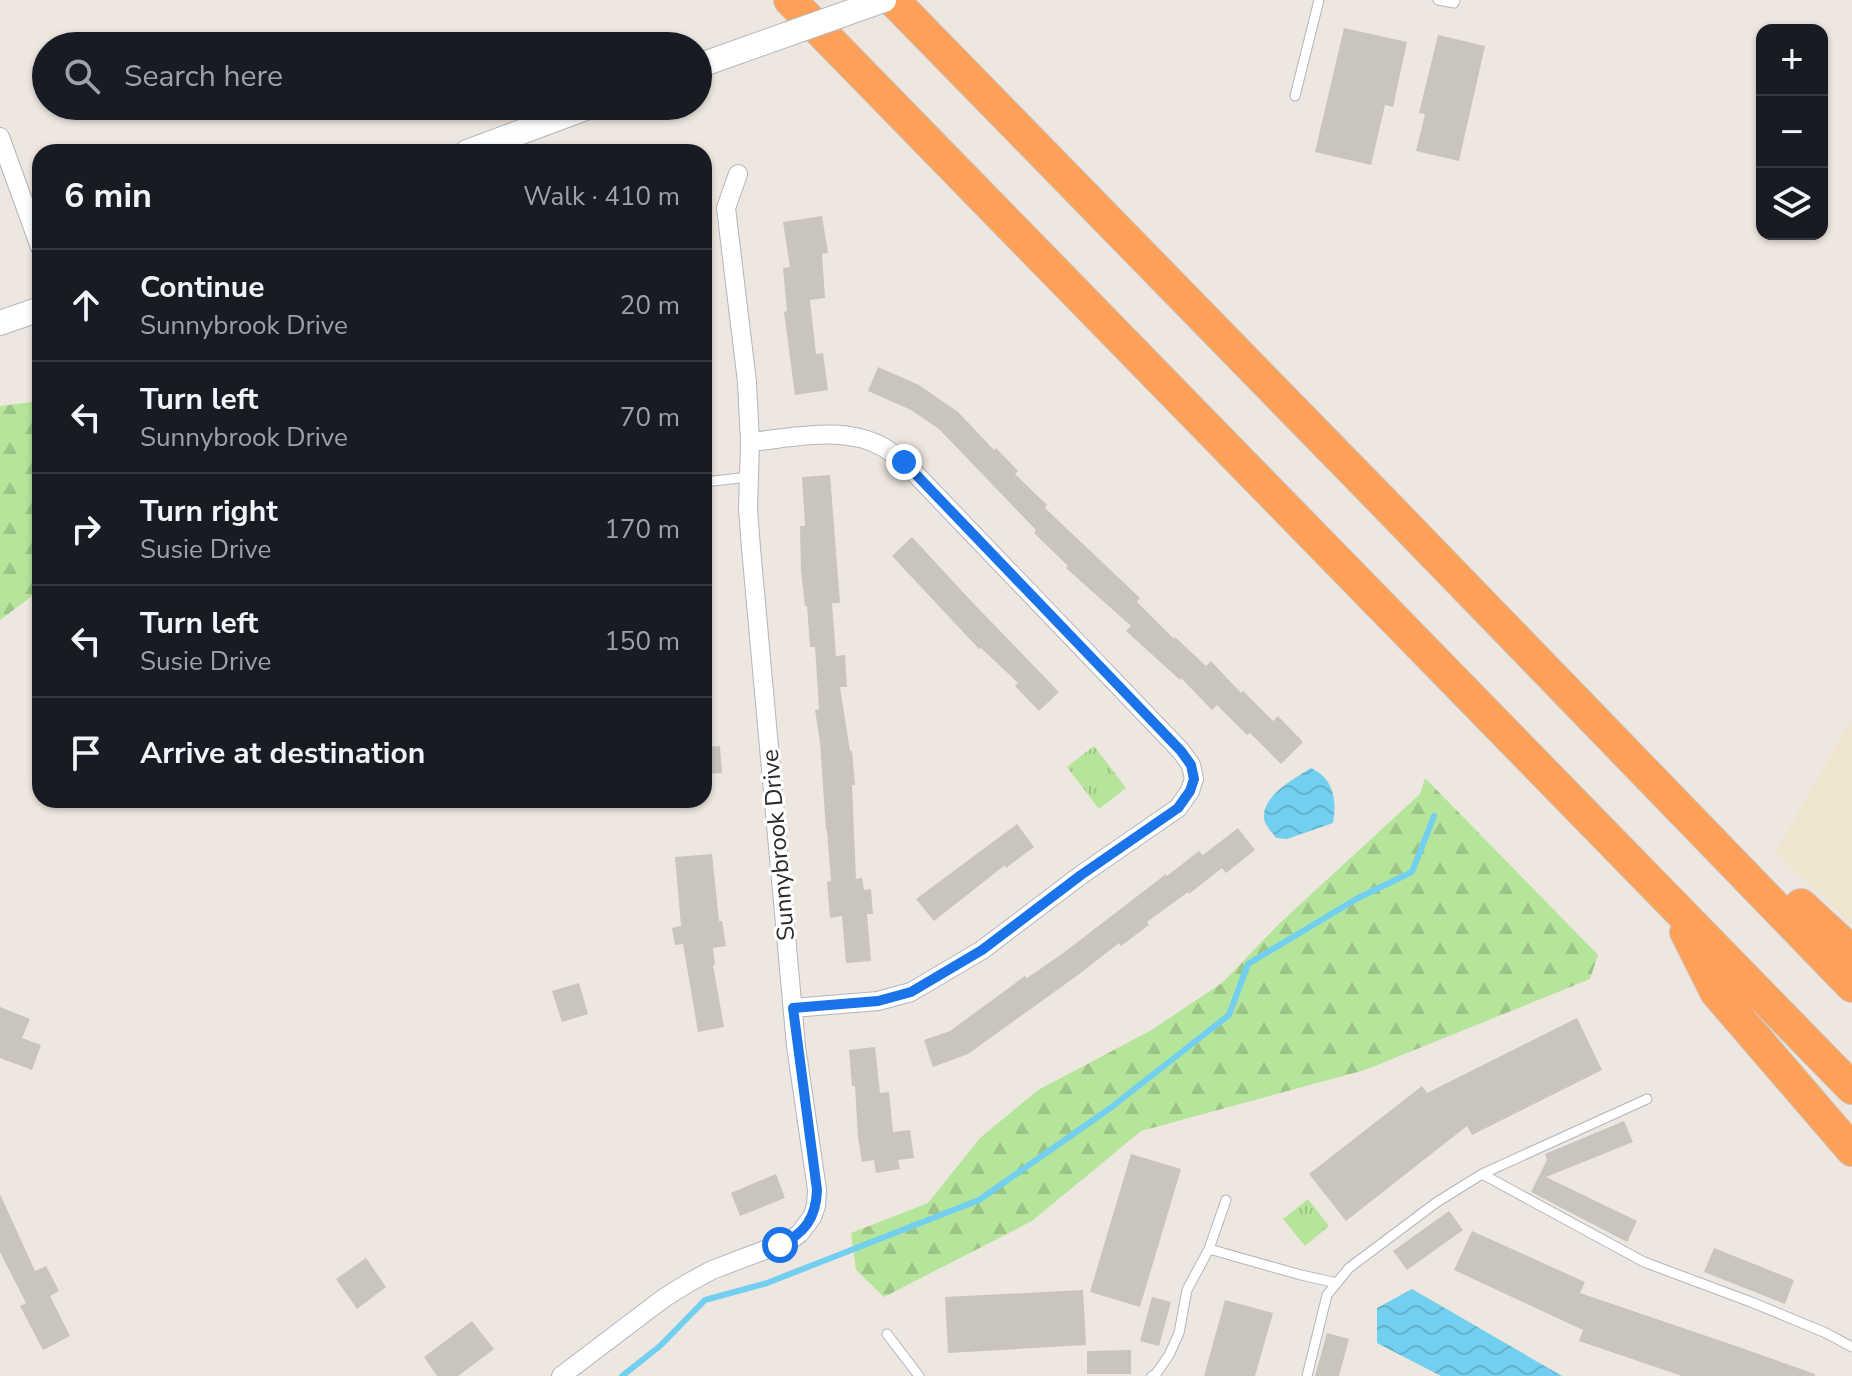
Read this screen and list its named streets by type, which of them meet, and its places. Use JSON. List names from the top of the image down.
{
  "streets": {
    "street": ["Sunnybrook Drive"]
  },
  "page": {
    "map_buttons": ["+", "−"],
    "search": "Search here",
    "heading": ["6 min", "Walk · 410 m"],
    "list": [
      ["Continue", "Sunnybrook Drive", "20 m"],
      ["Turn left", "Sunnybrook Drive", "70 m"],
      ["Turn right", "Susie Drive", "170 m"],
      ["Turn left", "Susie Drive", "150 m"],
      "Arrive at destination"
    ]
  }
}
